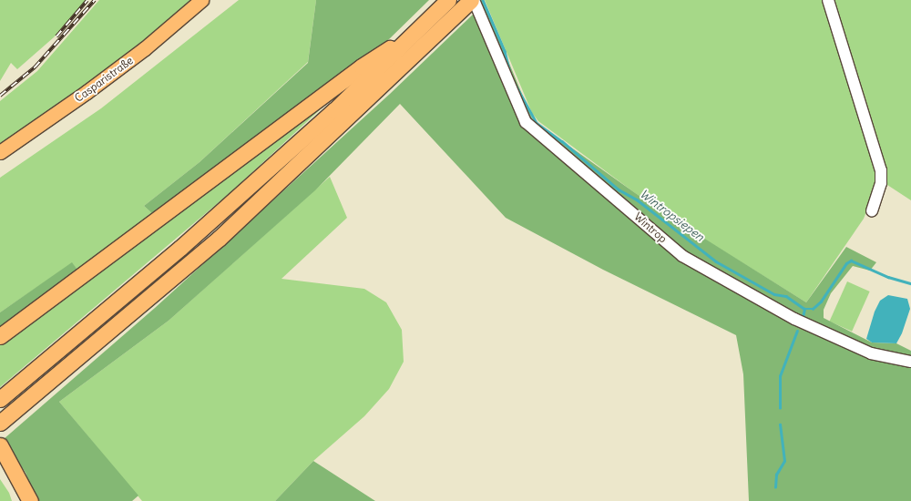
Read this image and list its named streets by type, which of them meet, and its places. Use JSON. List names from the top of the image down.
{
  "streets": {
    "main road": ["Casparistraße"],
    "street": ["Wintrop"]
  },
  "water": ["Wintropsiepen"]
}
